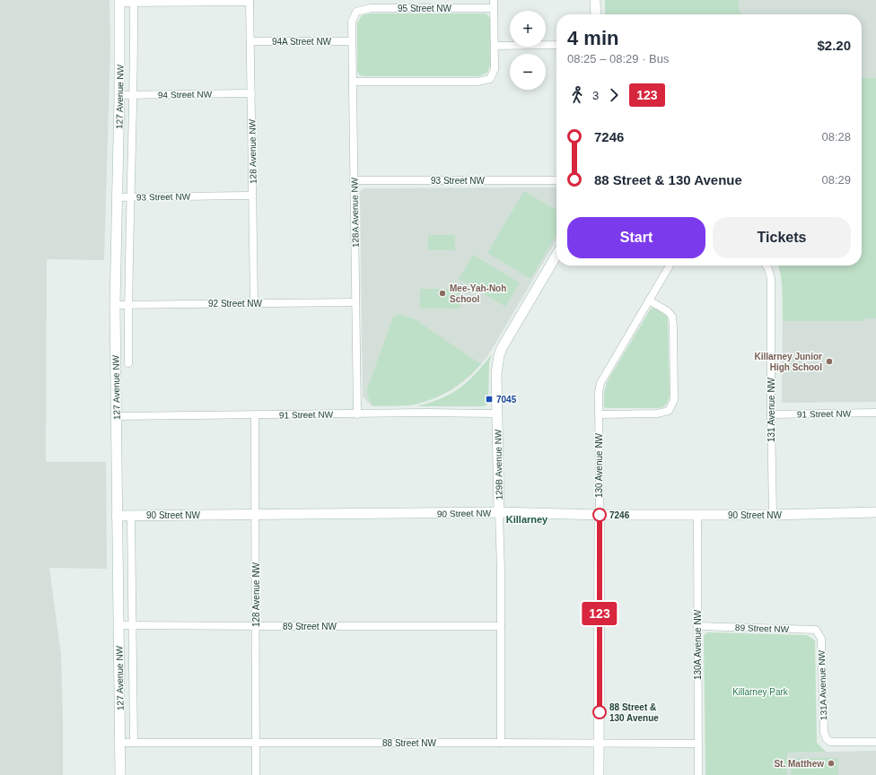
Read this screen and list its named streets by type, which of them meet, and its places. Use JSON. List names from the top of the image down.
{
  "streets": {
    "street": [
      "95 Street NW",
      "94A Street NW",
      "94 Street NW",
      "127 Avenue NW",
      "128 Avenue NW",
      "93 Street NW",
      "128A Avenue NW",
      "92 Street NW",
      "131 Avenue NW",
      "91 Street NW",
      "129B Avenue NW",
      "130 Avenue NW",
      "90 Street NW",
      "89 Street NW",
      "130A Avenue NW",
      "131A Avenue NW",
      "88 Street NW"
    ]
  },
  "crossings": [
    ["95 Street NW", "128A Avenue NW"],
    ["94A Street NW", "128 Avenue NW"],
    ["94A Street NW", "128A Avenue NW"],
    ["94 Street NW", "127 Avenue NW"],
    ["94 Street NW", "128 Avenue NW"],
    ["127 Avenue NW", "93 Street NW"],
    ["127 Avenue NW", "92 Street NW"],
    ["127 Avenue NW", "91 Street NW"],
    ["127 Avenue NW", "90 Street NW"],
    ["127 Avenue NW", "89 Street NW"],
    ["127 Avenue NW", "88 Street NW"],
    ["128 Avenue NW", "93 Street NW"],
    ["128 Avenue NW", "92 Street NW"],
    ["128 Avenue NW", "91 Street NW"],
    ["128 Avenue NW", "90 Street NW"],
    ["128 Avenue NW", "89 Street NW"],
    ["128 Avenue NW", "88 Street NW"],
    ["93 Street NW", "128A Avenue NW"],
    ["128A Avenue NW", "92 Street NW"],
    ["128A Avenue NW", "91 Street NW"],
    ["131 Avenue NW", "91 Street NW"],
    ["131 Avenue NW", "90 Street NW"],
    ["91 Street NW", "129B Avenue NW"],
    ["129B Avenue NW", "90 Street NW"],
    ["129B Avenue NW", "89 Street NW"],
    ["129B Avenue NW", "88 Street NW"],
    ["130 Avenue NW", "90 Street NW"],
    ["130 Avenue NW", "88 Street NW"],
    ["90 Street NW", "130A Avenue NW"],
    ["89 Street NW", "130A Avenue NW"],
    ["89 Street NW", "131A Avenue NW"],
    ["130A Avenue NW", "88 Street NW"]
  ],
  "districts": ["Killarney"],
  "parks": ["Killarney Park"],
  "places": {
    "other": [
      "Mee-Yah-Noh School",
      "Killarney Junior High School",
      "7246",
      "88 Street & 130 Avenue",
      "St. Matthew"
    ],
    "transit": ["7045"]
  },
  "lines": ["bus line 123"],
  "page": {
    "on_map": "123",
    "map_buttons": ["+", "−"],
    "heading": ["4 min", "08:25 – 08:29 · Bus", "$2.20"],
    "legs": ["3", "123"],
    "list": [
      {
        "name": "7246",
        "value": "08:28"
      },
      {
        "name": "88 Street & 130 Avenue",
        "value": "08:29"
      }
    ],
    "buttons": ["Start", "Tickets"]
  }
}
